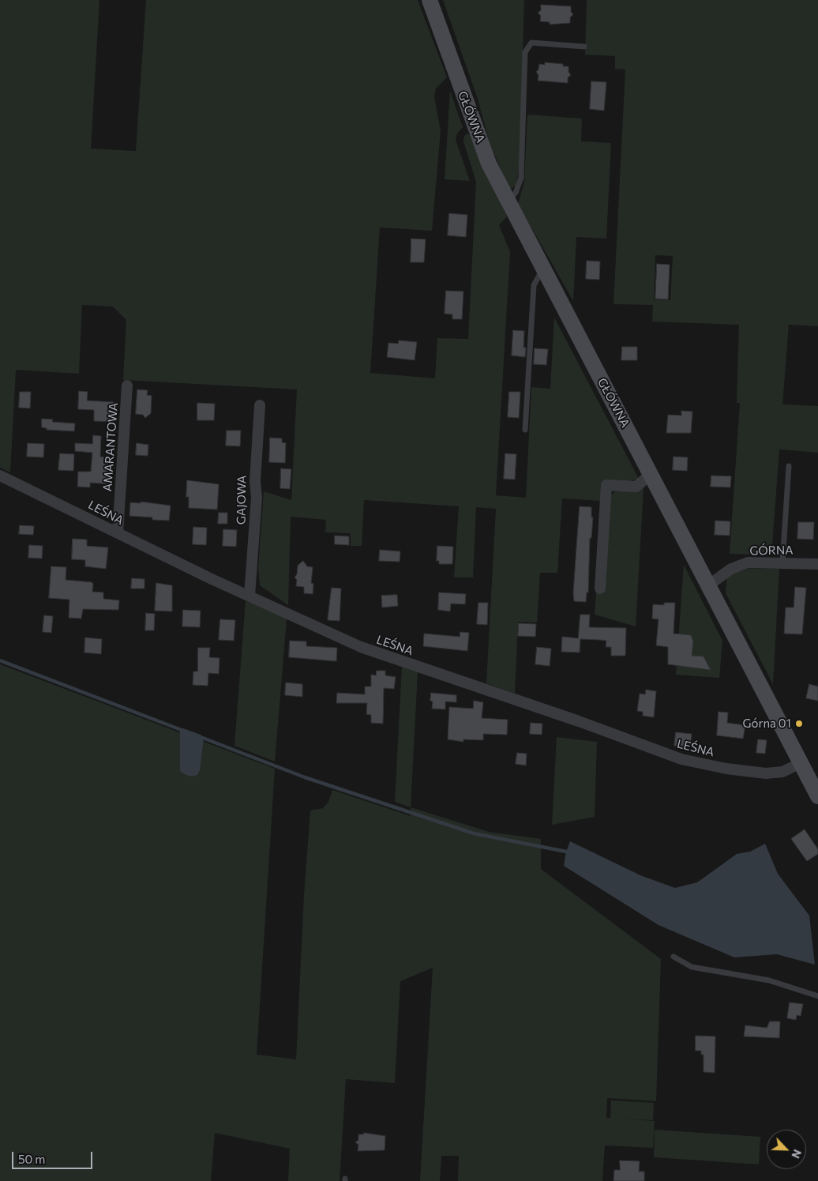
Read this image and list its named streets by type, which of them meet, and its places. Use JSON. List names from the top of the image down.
{
  "streets": {
    "main road": ["GŁÓWNA"],
    "street": [
      "AMARANTOWA",
      "GAJOWA",
      "LEŚNA",
      "GÓRNA"
    ]
  },
  "crossings": [
    ["GŁÓWNA", "LEŚNA"],
    ["GŁÓWNA", "GÓRNA"],
    ["AMARANTOWA", "LEŚNA"],
    ["GAJOWA", "LEŚNA"]
  ],
  "places": ["Górna 01"],
  "scale_bar": "50 m",
  "north": "bottom right"
}
